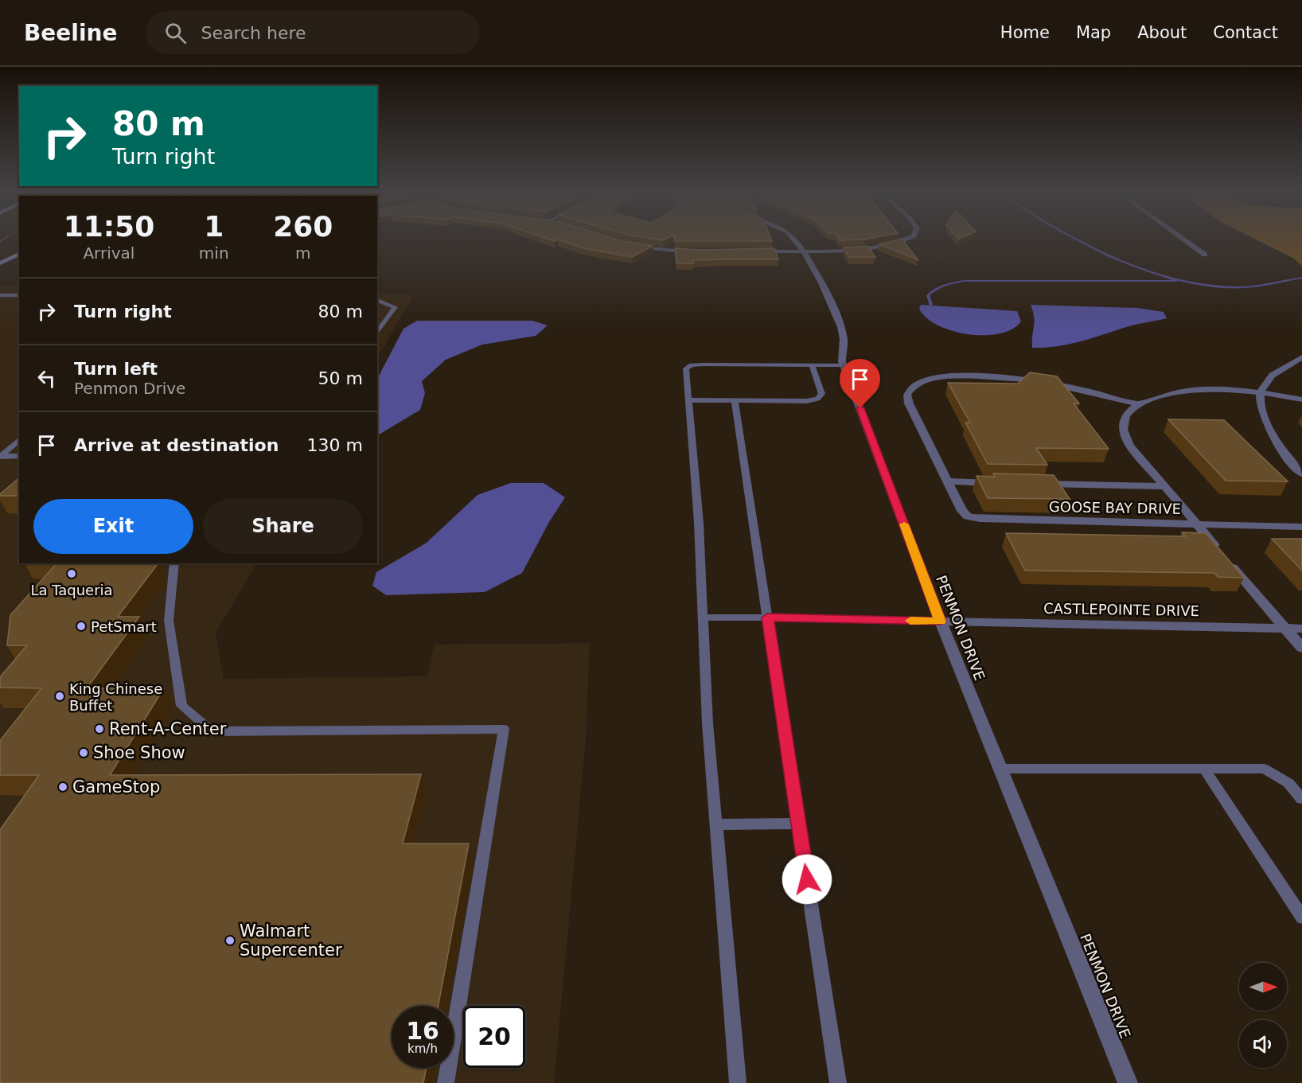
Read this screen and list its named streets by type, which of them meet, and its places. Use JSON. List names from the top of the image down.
{
  "streets": {
    "street": ["GOOSE BAY DRIVE", "CASTLEPOINTE DRIVE", "PENMON DRIVE"]
  },
  "crossings": [
    ["CASTLEPOINTE DRIVE", "PENMON DRIVE"]
  ],
  "places": [
    "La Taqueria",
    "PetSmart",
    "King Chinese Buffet",
    "Rent-A-Center",
    "Shoe Show",
    "GameStop",
    "Walmart Supercenter"
  ],
  "north": "right",
  "page": {
    "header": "Beeline",
    "search": "Search here",
    "nav": [
      "Home",
      "Map",
      "About",
      "Contact"
    ],
    "turn": ["80 m", "Turn right"],
    "eta": [
      "11:50",
      "Arrival",
      "1",
      "min",
      "260",
      "m"
    ],
    "list": [
      {
        "name": "Turn right",
        "value": "80 m"
      },
      {
        "name": "Turn left",
        "note": "Penmon Drive",
        "value": "50 m"
      },
      {
        "name": "Arrive at destination",
        "value": "130 m"
      }
    ],
    "buttons": ["Exit", "Share"],
    "speed": "16 km/h",
    "limit": "20"
  }
}
